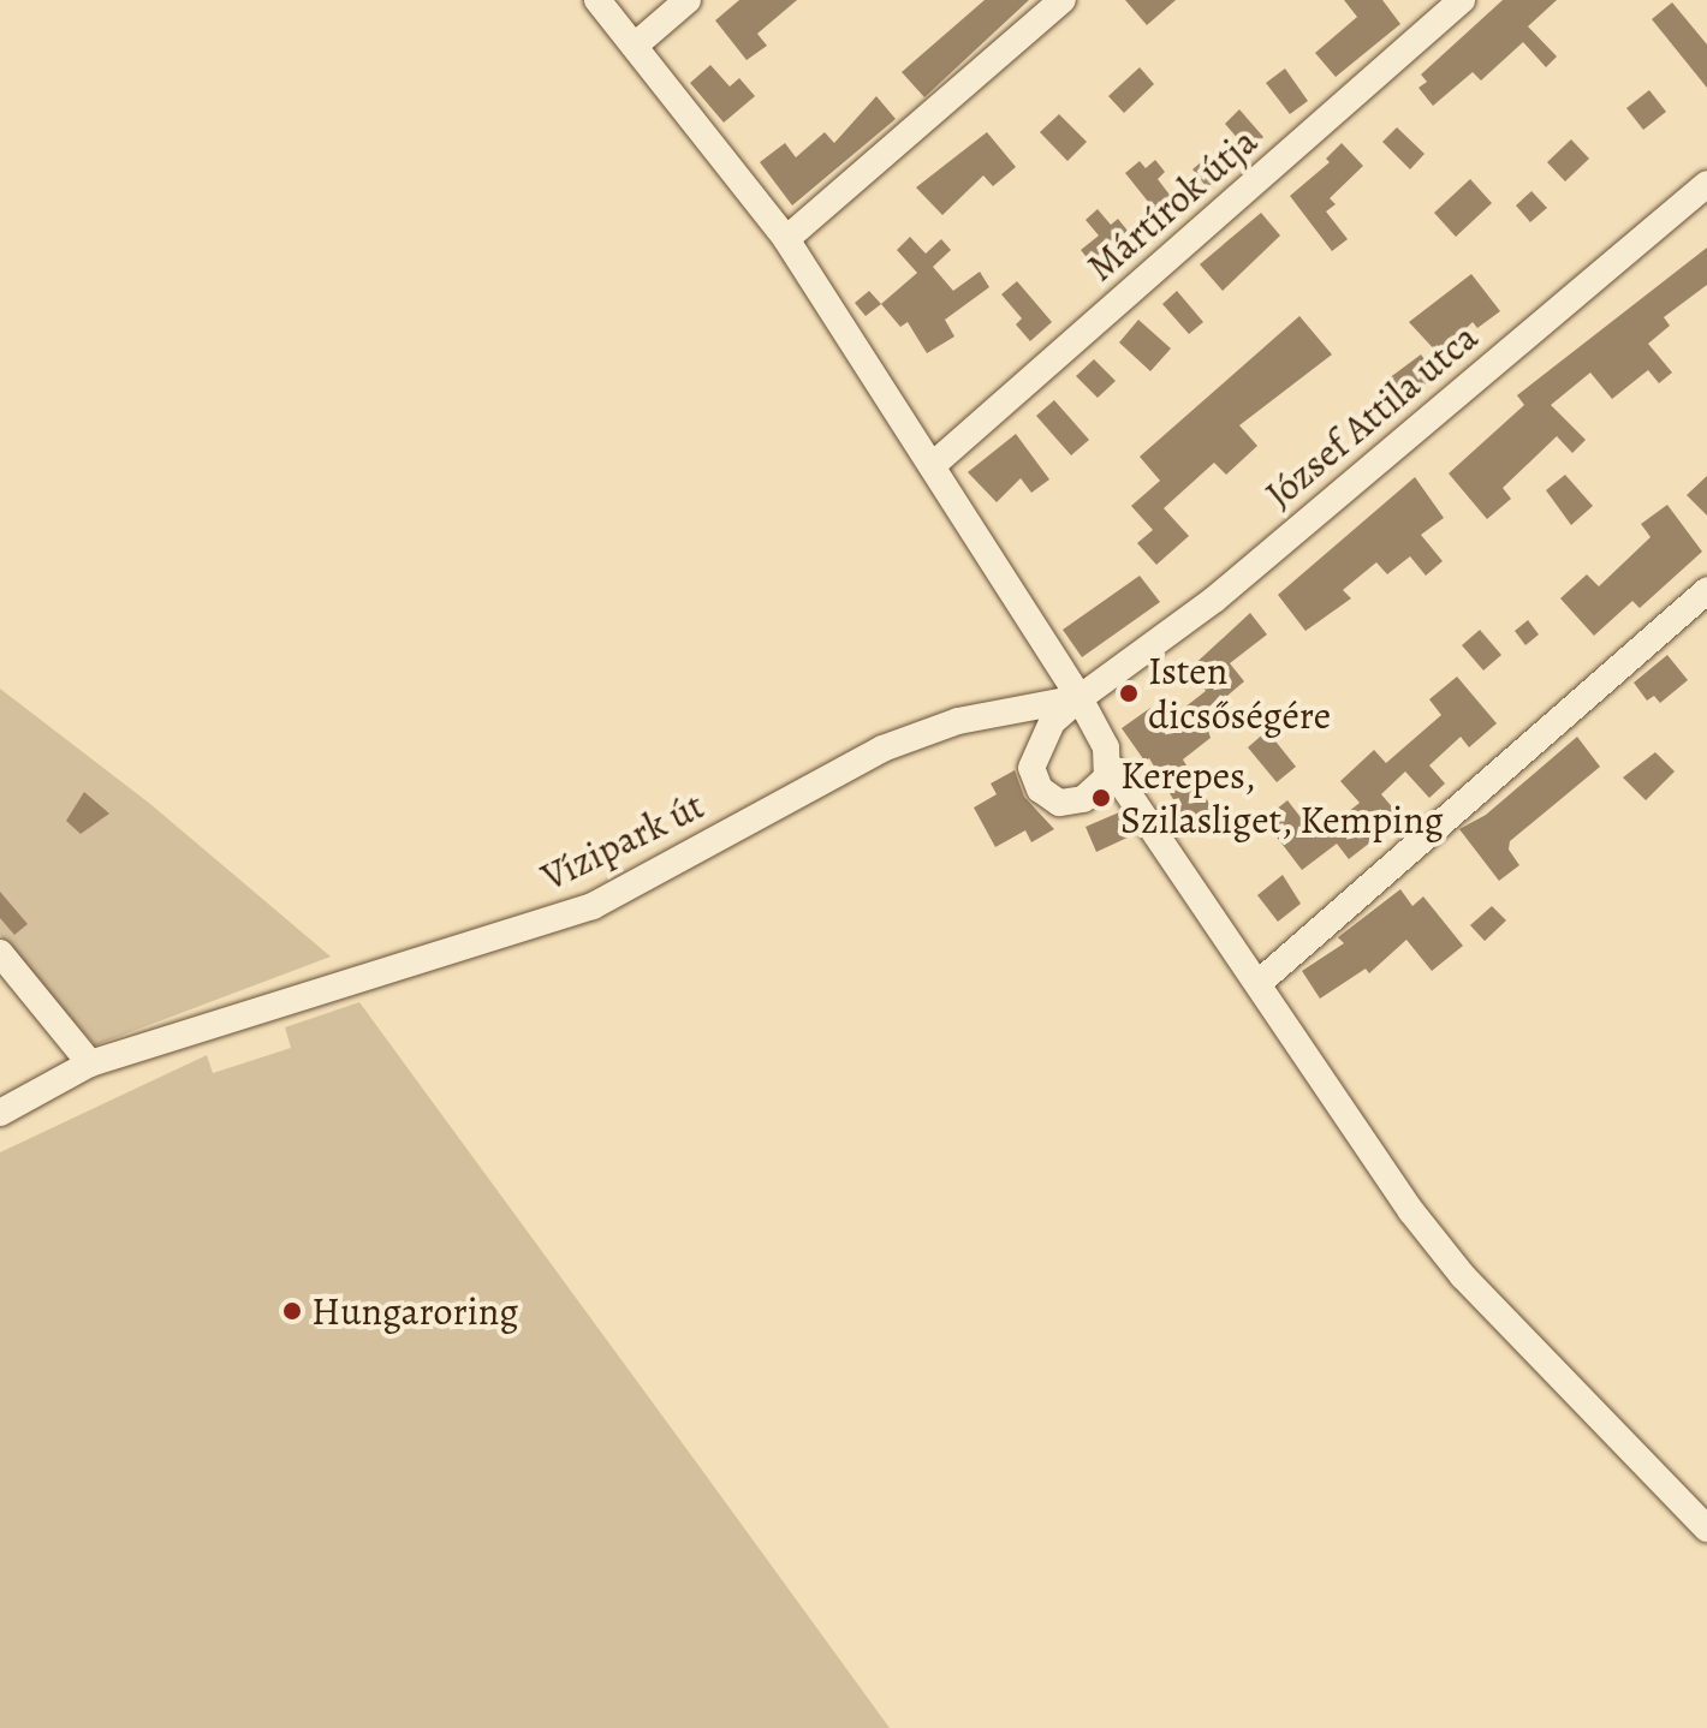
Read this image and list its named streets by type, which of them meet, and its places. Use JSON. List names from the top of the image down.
{
  "streets": {
    "street": ["Mártírok útja", "József Attila utca", "Vízipark út"]
  },
  "crossings": [
    ["József Attila utca", "Vízipark út"]
  ],
  "places": ["Isten dicsőségére", "Kerepes, Szilasliget, Kemping", "Hungaroring"]
}
